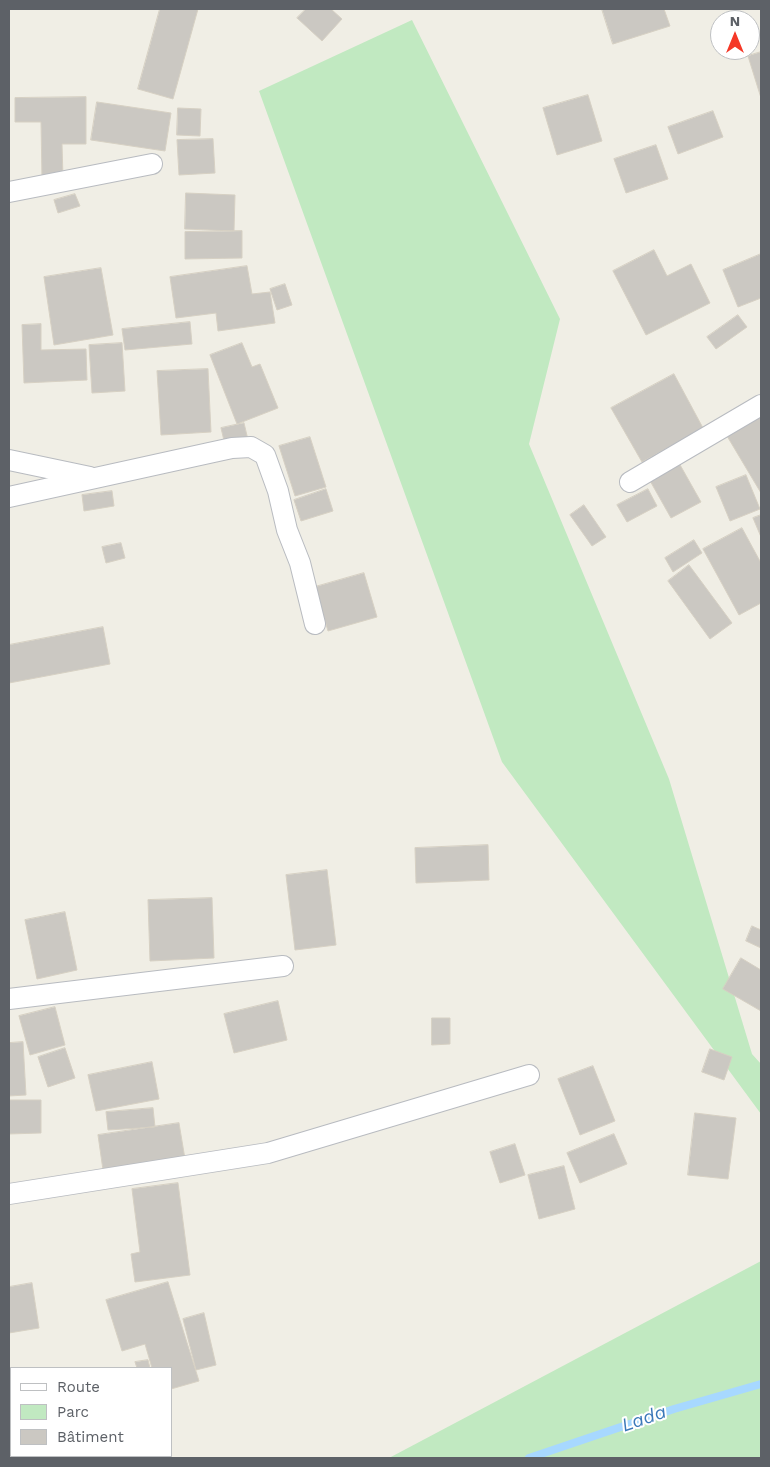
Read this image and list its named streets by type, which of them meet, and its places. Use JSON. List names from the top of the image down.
{
  "water": ["Lada"],
  "legend": ["Route", "Parc", "Bâtiment"],
  "north": "top"
}
